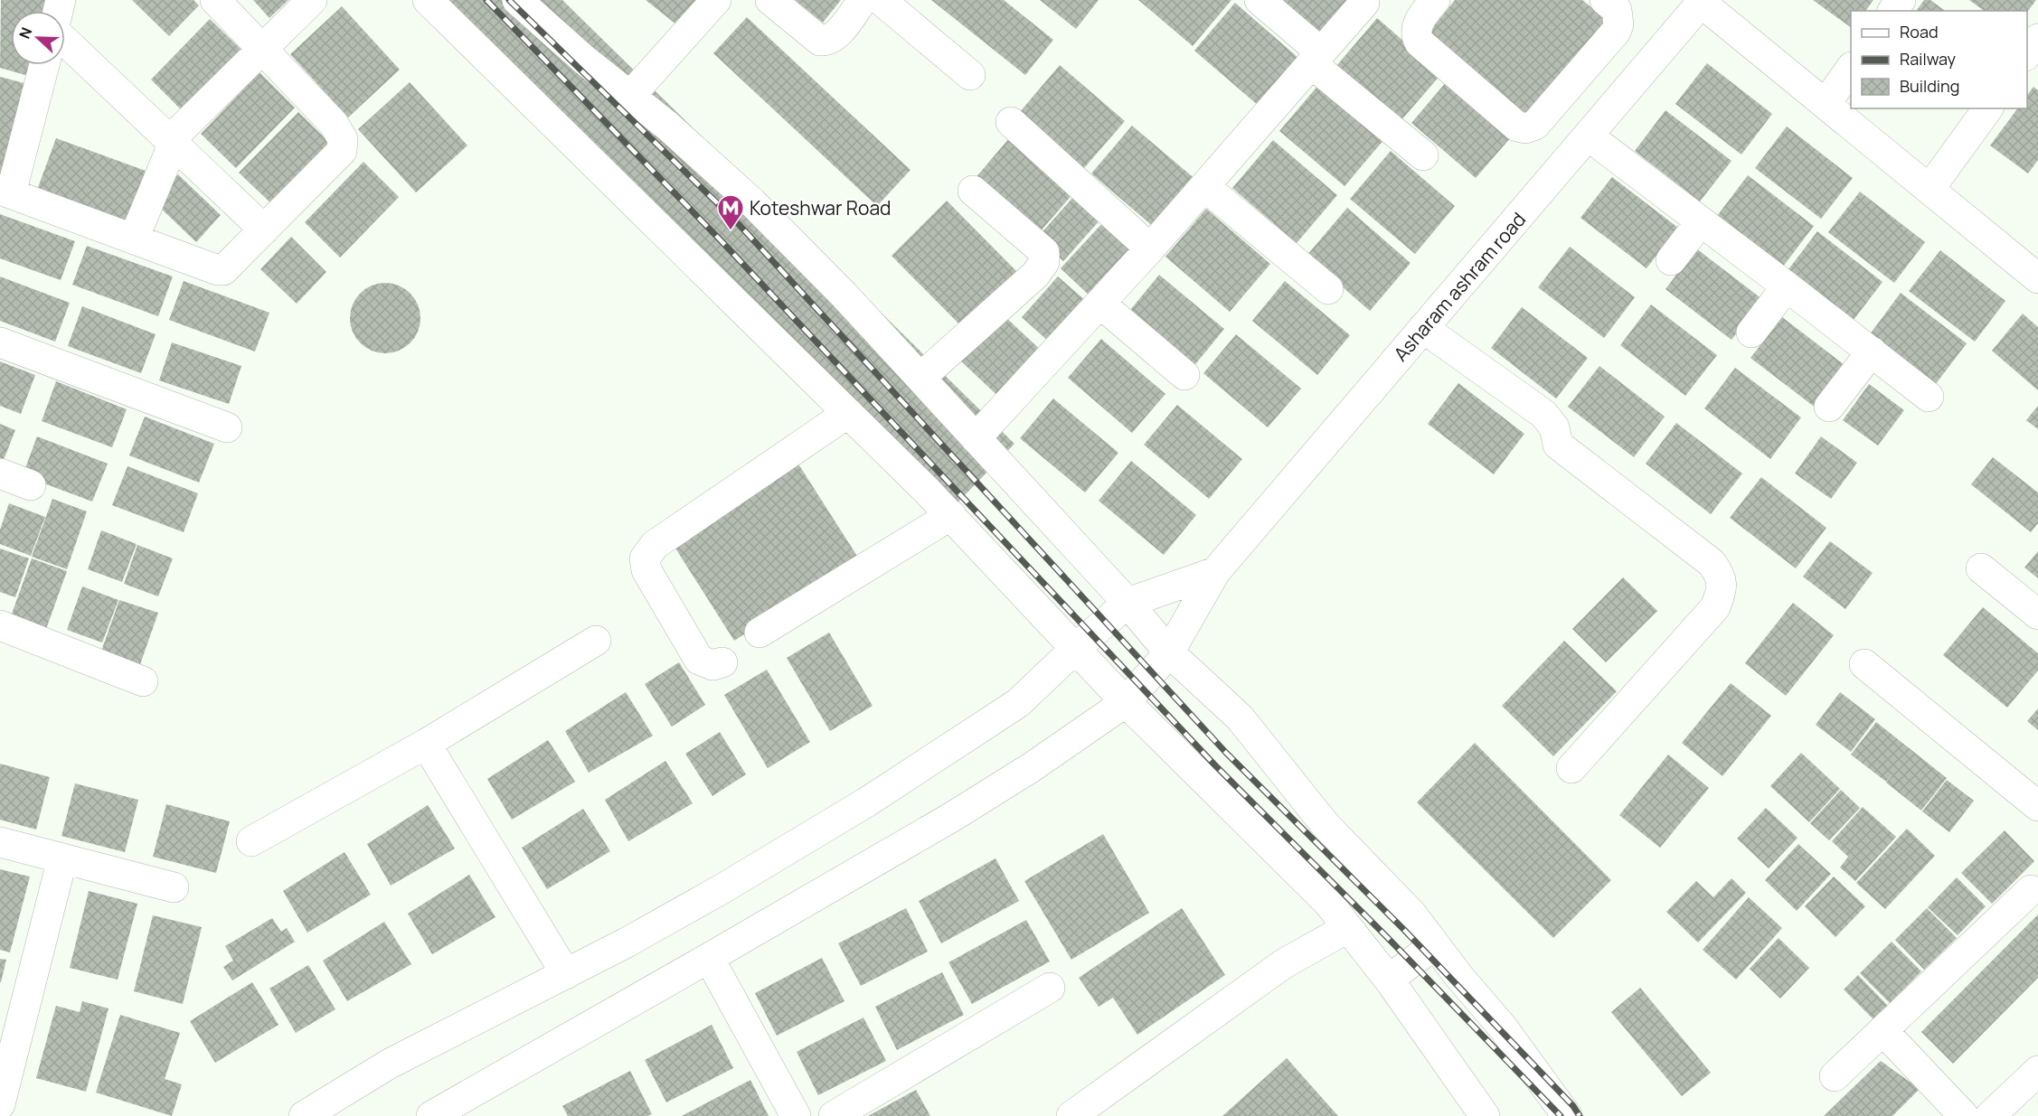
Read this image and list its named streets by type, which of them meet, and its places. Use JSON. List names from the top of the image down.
{
  "streets": {
    "street": ["Asharam ashram road"]
  },
  "places": {
    "metro station": ["Koteshwar Road"]
  },
  "legend": ["Road", "Railway", "Building"],
  "north": "left"
}
